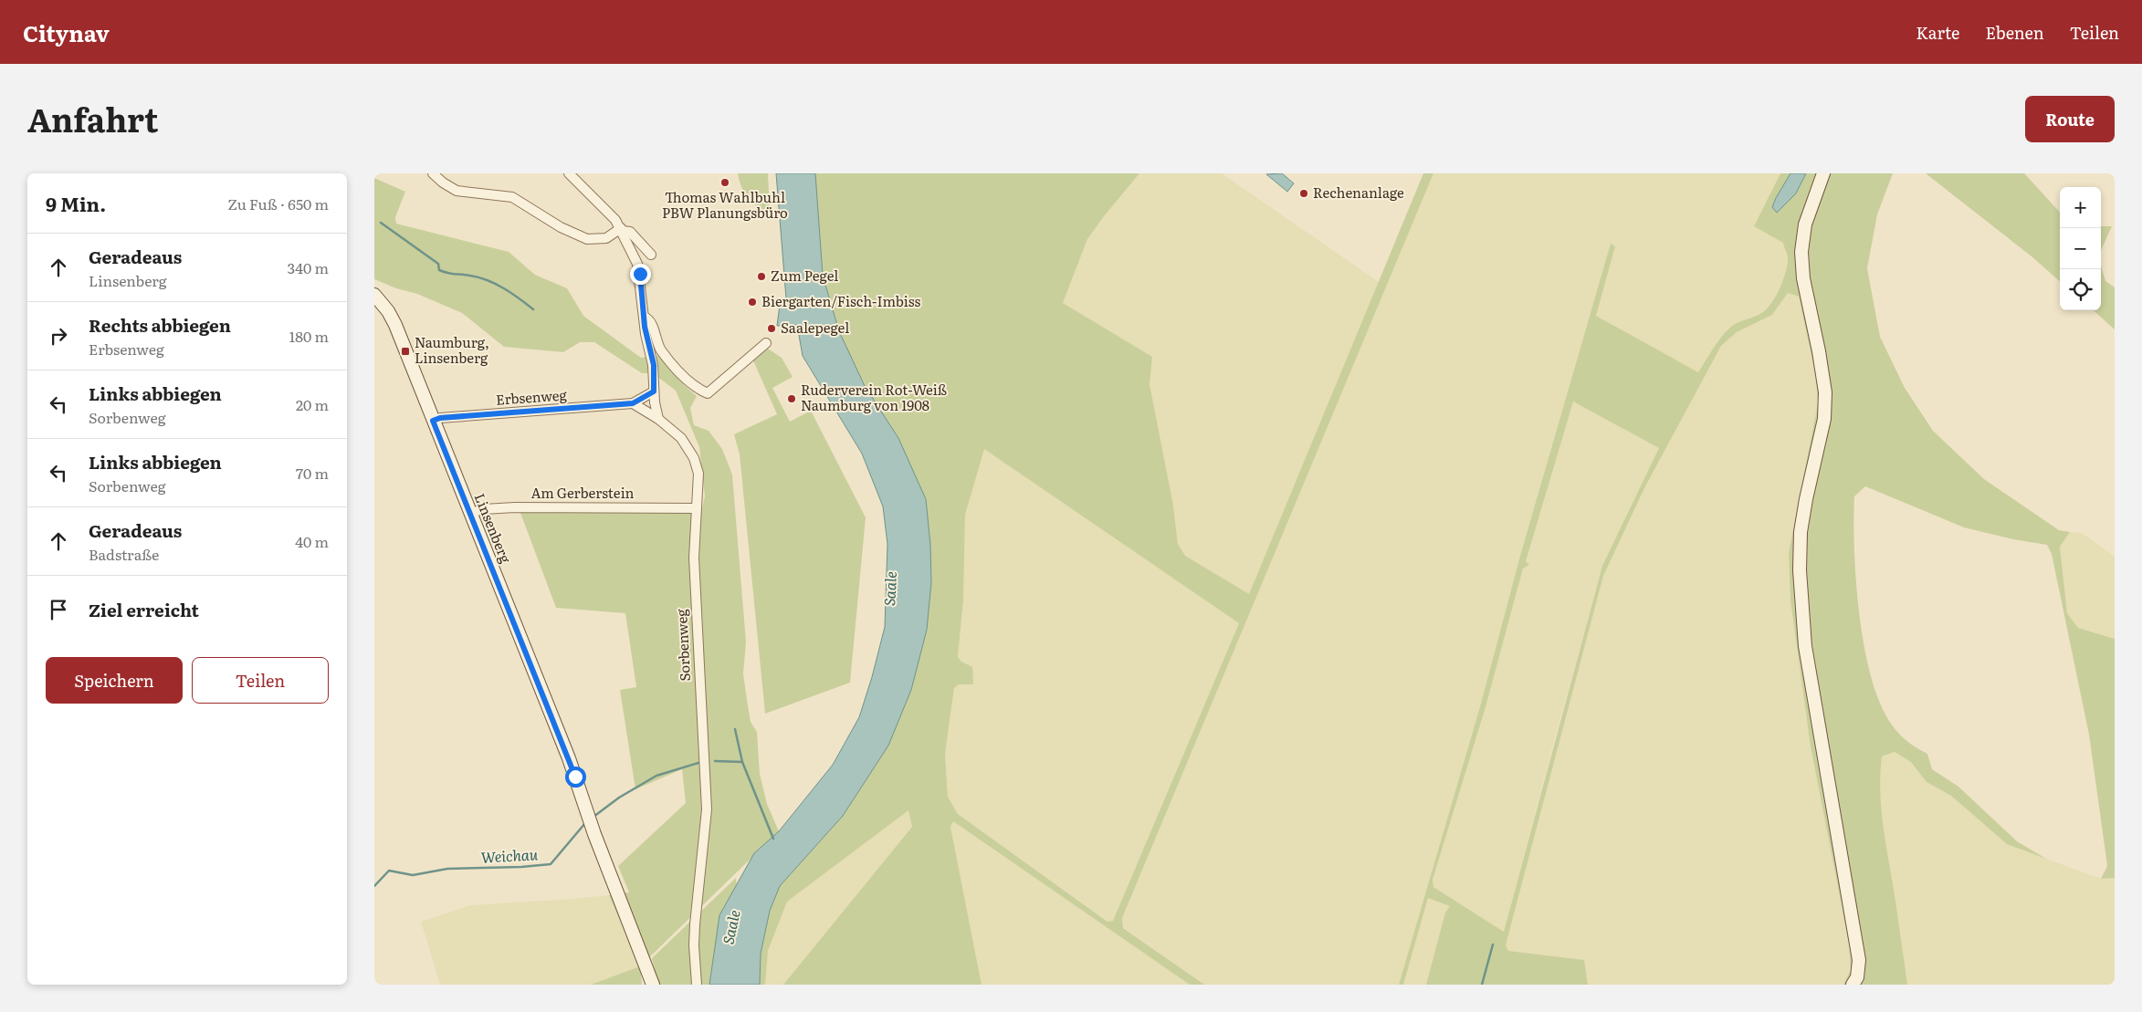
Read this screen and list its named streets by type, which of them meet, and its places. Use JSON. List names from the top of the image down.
{
  "streets": {
    "street": [
      "Erbsenweg",
      "Am Gerberstein",
      "Linsenberg",
      "Sorbenweg"
    ]
  },
  "crossings": [
    ["Erbsenweg", "Linsenberg"],
    ["Erbsenweg", "Sorbenweg"],
    ["Am Gerberstein", "Linsenberg"],
    ["Am Gerberstein", "Sorbenweg"]
  ],
  "water": ["Saale", "Weichau"],
  "places": {
    "other": [
      "Thomas Wahlbuhl PBW Planungsbüro",
      "Rechenanlage",
      "Zum Pegel",
      "Biergarten/Fisch-Imbiss",
      "Saalepegel",
      "Ruderverein Rot-Weiß Naumburg von 1908"
    ],
    "transit": ["Naumburg, Linsenberg"]
  },
  "page": {
    "header": "Citynav",
    "nav": ["Karte", "Ebenen", "Teilen"],
    "title": "Anfahrt",
    "buttons": [
      "Route",
      ["Speichern", "Teilen"]
    ],
    "heading": ["9 Min.", "Zu Fuß · 650 m"],
    "map_buttons": ["+", "−"],
    "list": [
      ["Geradeaus", "Linsenberg", "340 m"],
      ["Rechts abbiegen", "Erbsenweg", "180 m"],
      ["Links abbiegen", "Sorbenweg", "20 m"],
      ["Links abbiegen", "Sorbenweg", "70 m"],
      ["Geradeaus", "Badstraße", "40 m"],
      "Ziel erreicht"
    ]
  }
}
